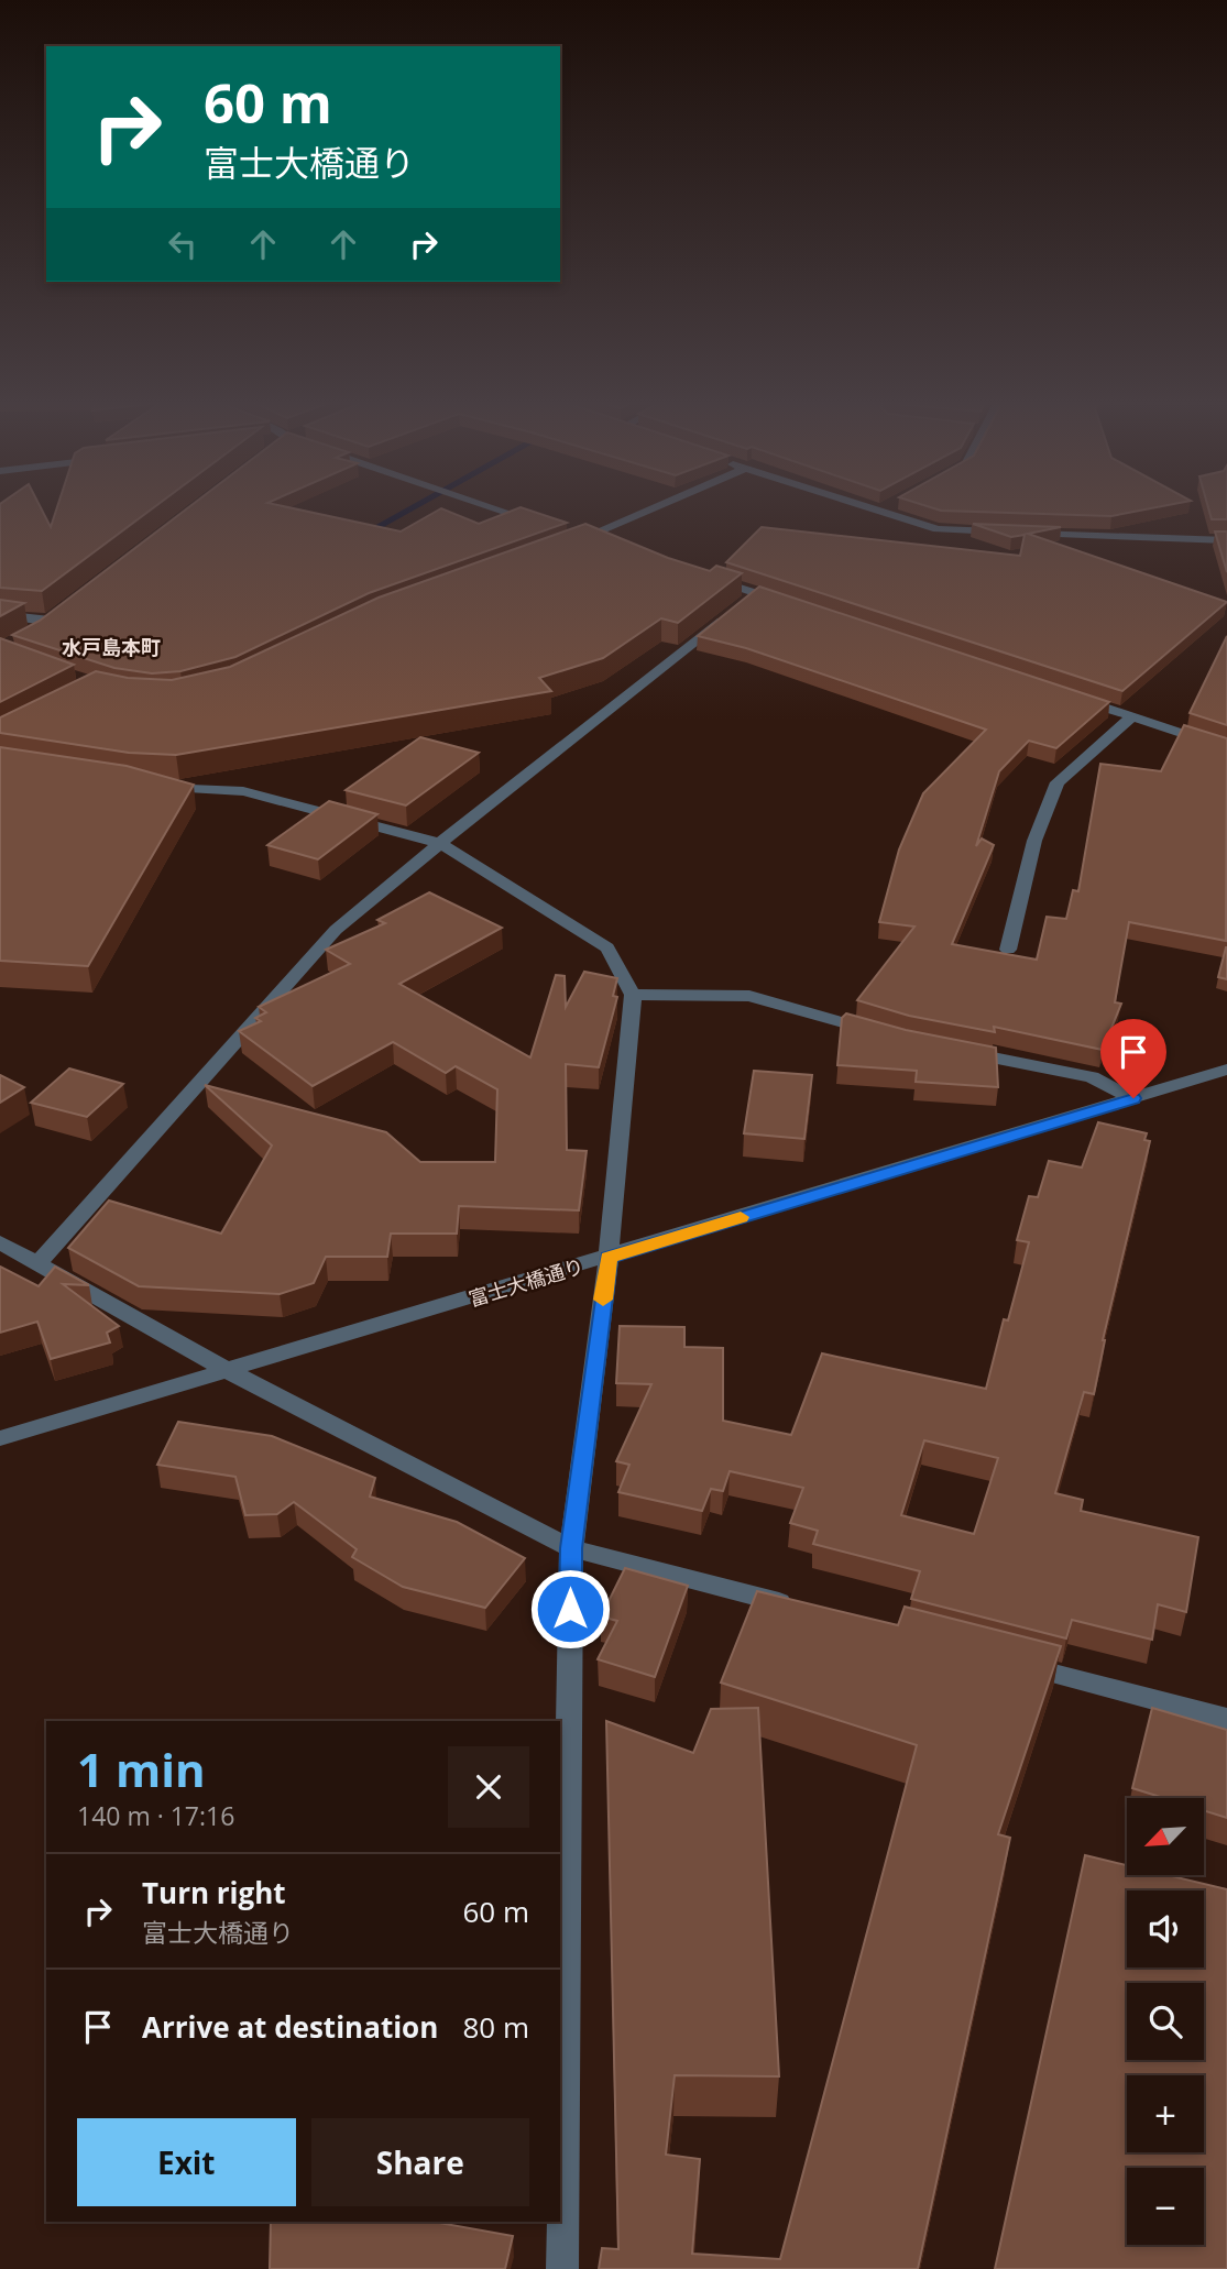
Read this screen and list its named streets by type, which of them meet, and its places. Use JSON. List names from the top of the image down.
{
  "streets": {
    "street": ["富士大橋通り"]
  },
  "districts": ["水戸島本町"],
  "north": "bottom left",
  "page": {
    "turn": ["60 m", "富士大橋通り"],
    "heading": ["1 min", "140 m · 17:16"],
    "map_buttons": ["+", "−"],
    "list": [
      {
        "name": "Turn right",
        "note": "富士大橋通り",
        "value": "60 m"
      },
      {
        "name": "Arrive at destination",
        "value": "80 m"
      }
    ],
    "buttons": ["Exit", "Share"]
  }
}
